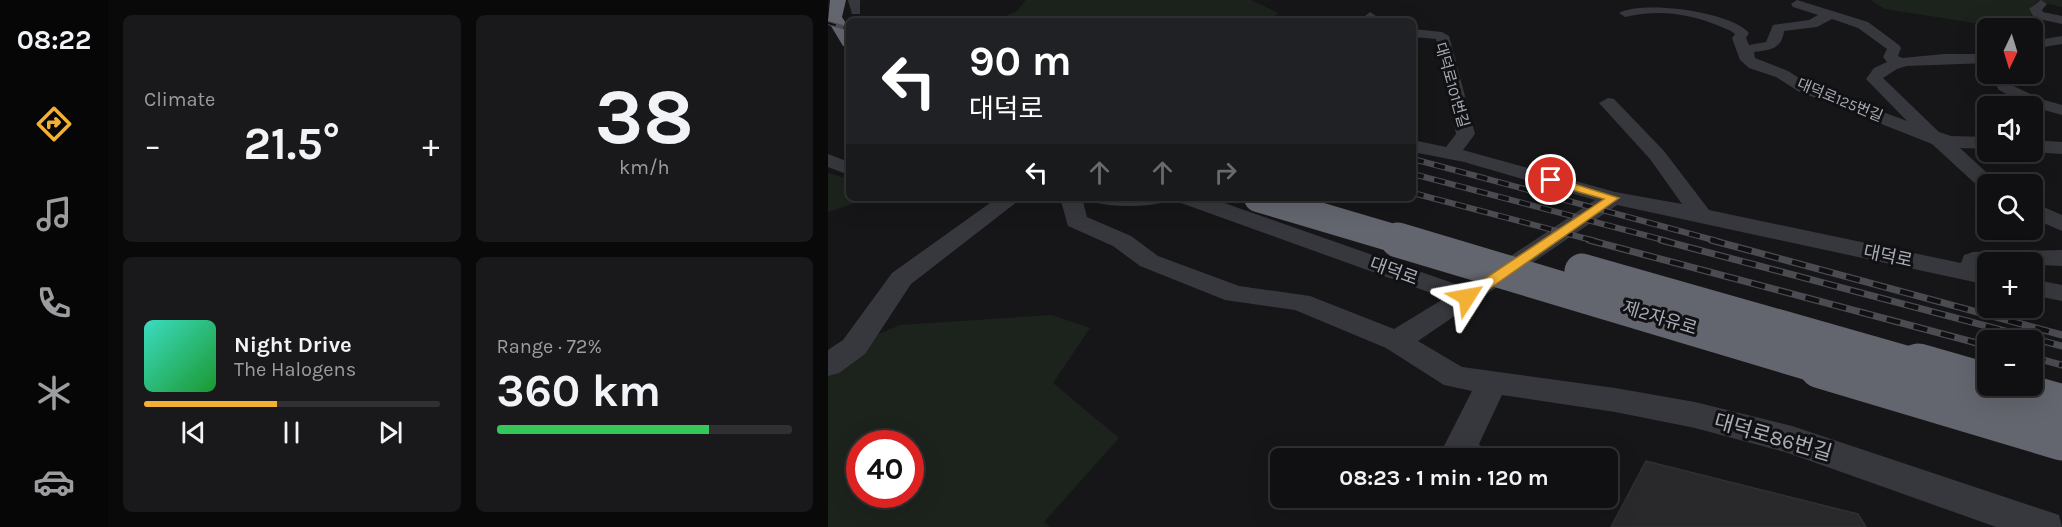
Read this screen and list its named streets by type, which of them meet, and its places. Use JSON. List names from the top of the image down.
{
  "streets": {
    "highway": ["제2자유로"],
    "street": [
      "대덕로101번길",
      "대덕로125번길",
      "대덕로",
      "대덕로86번길"
    ]
  },
  "crossings": [
    ["대덕로101번길", "대덕로"]
  ],
  "north": "bottom",
  "page": {
    "tabs": "08:22",
    "tile": [
      "Climate",
      ["38", "km/h"],
      ["Range · 72%", "360 km"]
    ],
    "map_buttons": ["+", "−"],
    "turn": ["90 m", "대덕로"],
    "heat": ["−", "21.5°", "+"],
    "song": ["Night Drive", "The Halogens"],
    "limit": "40",
    "trip": "08:23 · 1 min · 120 m"
  }
}
